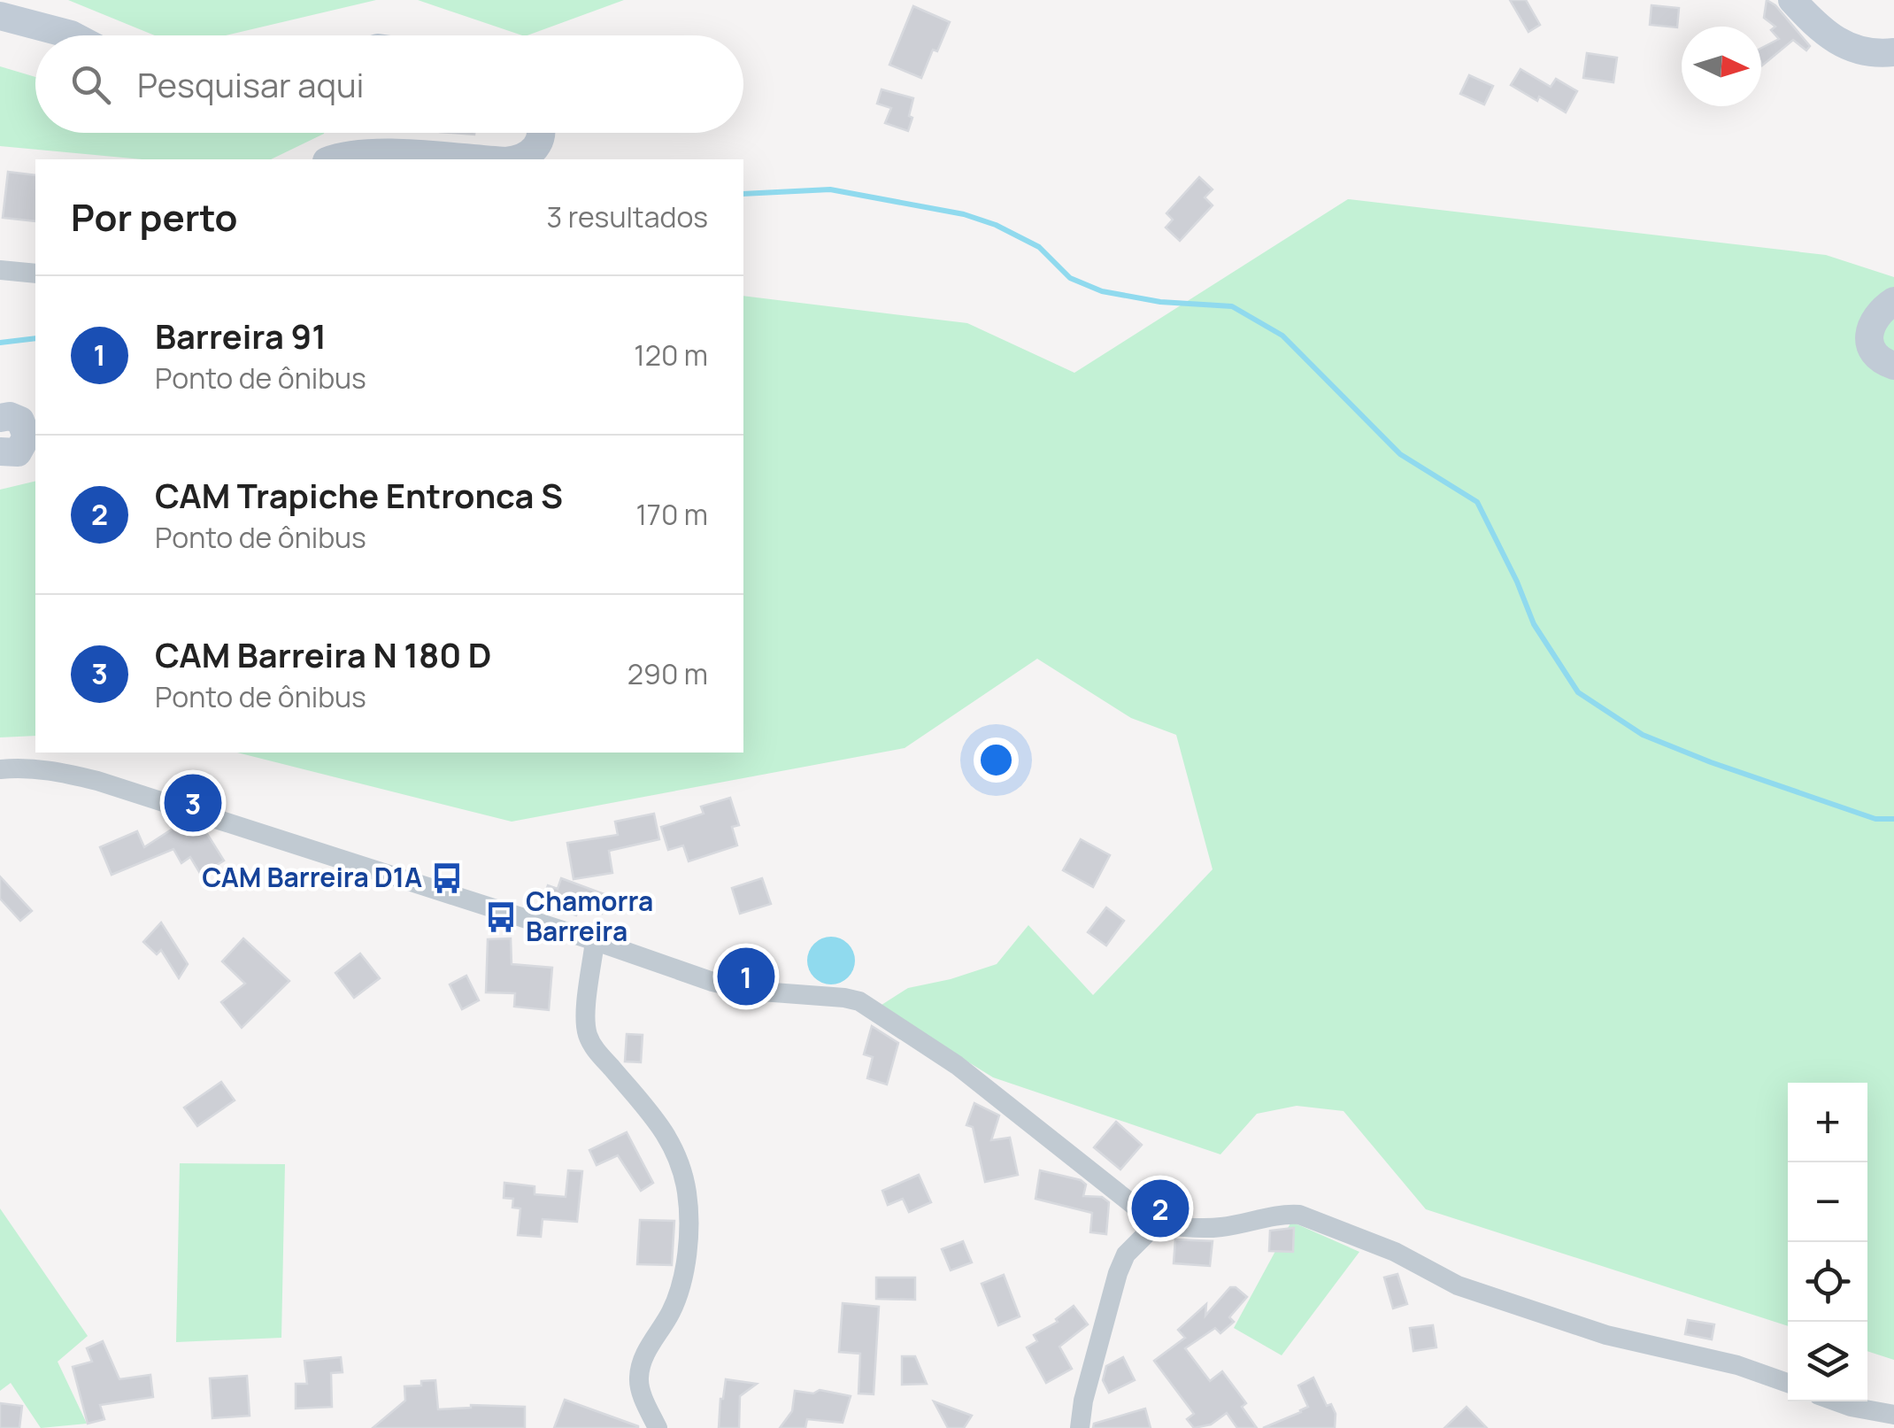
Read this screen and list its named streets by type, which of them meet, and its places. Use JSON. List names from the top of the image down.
{
  "places": {
    "bus stop": ["CAM Barreira D1A", "Chamorra Barreira"]
  },
  "north": "right",
  "page": {
    "search": "Pesquisar aqui",
    "heading": ["Por perto", "3 resultados"],
    "list": [
      {
        "mark": "1",
        "name": "Barreira 91",
        "note": "Ponto de ônibus",
        "value": "120 m"
      },
      {
        "mark": "2",
        "name": "CAM Trapiche Entronca S",
        "note": "Ponto de ônibus",
        "value": "170 m"
      },
      {
        "mark": "3",
        "name": "CAM Barreira N 180 D",
        "note": "Ponto de ônibus",
        "value": "290 m"
      }
    ],
    "pins": ["3", "1", "2"],
    "map_buttons": ["+", "−"]
  }
}
